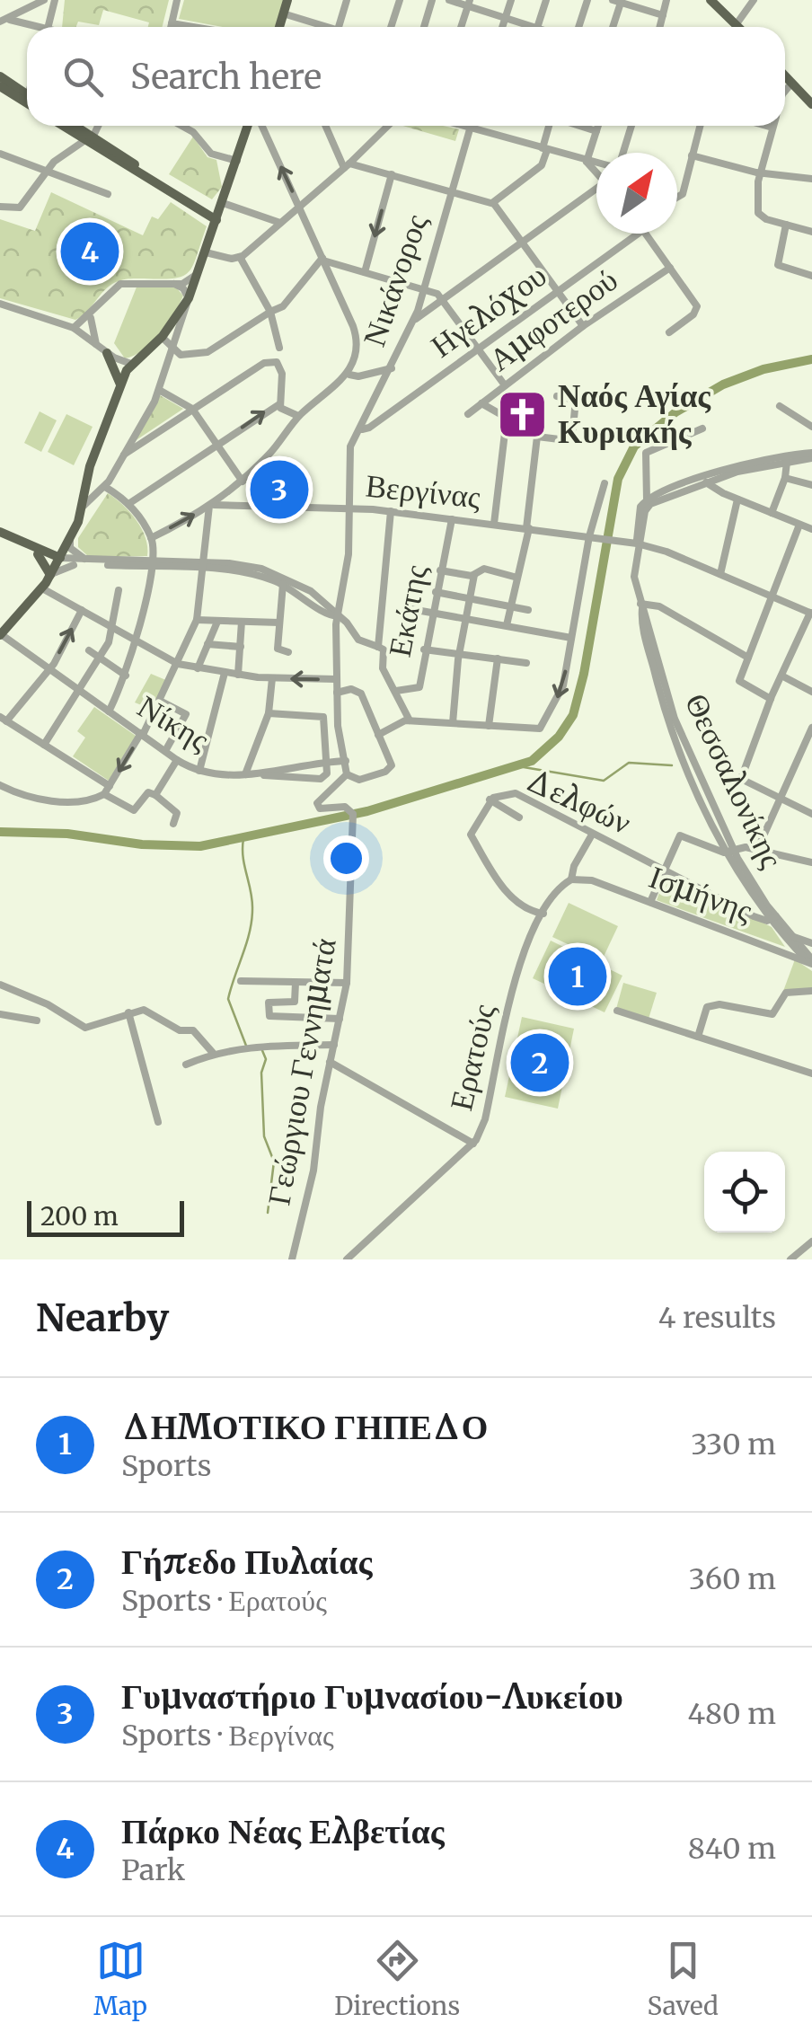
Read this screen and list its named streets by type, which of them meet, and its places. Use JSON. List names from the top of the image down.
{
  "streets": {
    "street": [
      "Νικάνορος",
      "Ηγελόχου",
      "Αμφοτερού",
      "Βεργίνας",
      "Εκάτης",
      "Νίκης",
      "Θεσσαλονίκης",
      "Δελφών",
      "Ισμήνης",
      "Ερατούς",
      "Γεώργιου Γεννηματά"
    ]
  },
  "crossings": [
    ["Νικάνορος", "Βεργίνας"],
    ["Βεργίνας", "Εκάτης"],
    ["Βεργίνας", "Θεσσαλονίκης"],
    ["Θεσσαλονίκης", "Δελφών"],
    ["Θεσσαλονίκης", "Ισμήνης"],
    ["Δελφών", "Ερατούς"],
    ["Ισμήνης", "Ερατούς"]
  ],
  "places": {
    "church": ["Ναός Αγίας Κυριακής"]
  },
  "scale_bar": "200 m",
  "north": "top right",
  "page": {
    "search": "Search here",
    "pins": [
      "4",
      "3",
      "1",
      "2"
    ],
    "scale": "200 m",
    "heading": ["Nearby", "4 results"],
    "list": [
      {
        "mark": "1",
        "name": "ΔΗΜΟΤΙΚΟ ΓΗΠΕΔΟ",
        "note": "Sports",
        "value": "330 m"
      },
      {
        "mark": "2",
        "name": "Γήπεδο Πυλαίας",
        "note": "Sports · Ερατούς",
        "value": "360 m"
      },
      {
        "mark": "3",
        "name": "Γυμναστήριο Γυμνασίου-Λυκείου",
        "note": "Sports · Βεργίνας",
        "value": "480 m"
      },
      {
        "mark": "4",
        "name": "Πάρκο Νέας Ελβετίας",
        "note": "Park",
        "value": "840 m"
      }
    ],
    "nav": ["Map", "Directions", "Saved"]
  }
}
